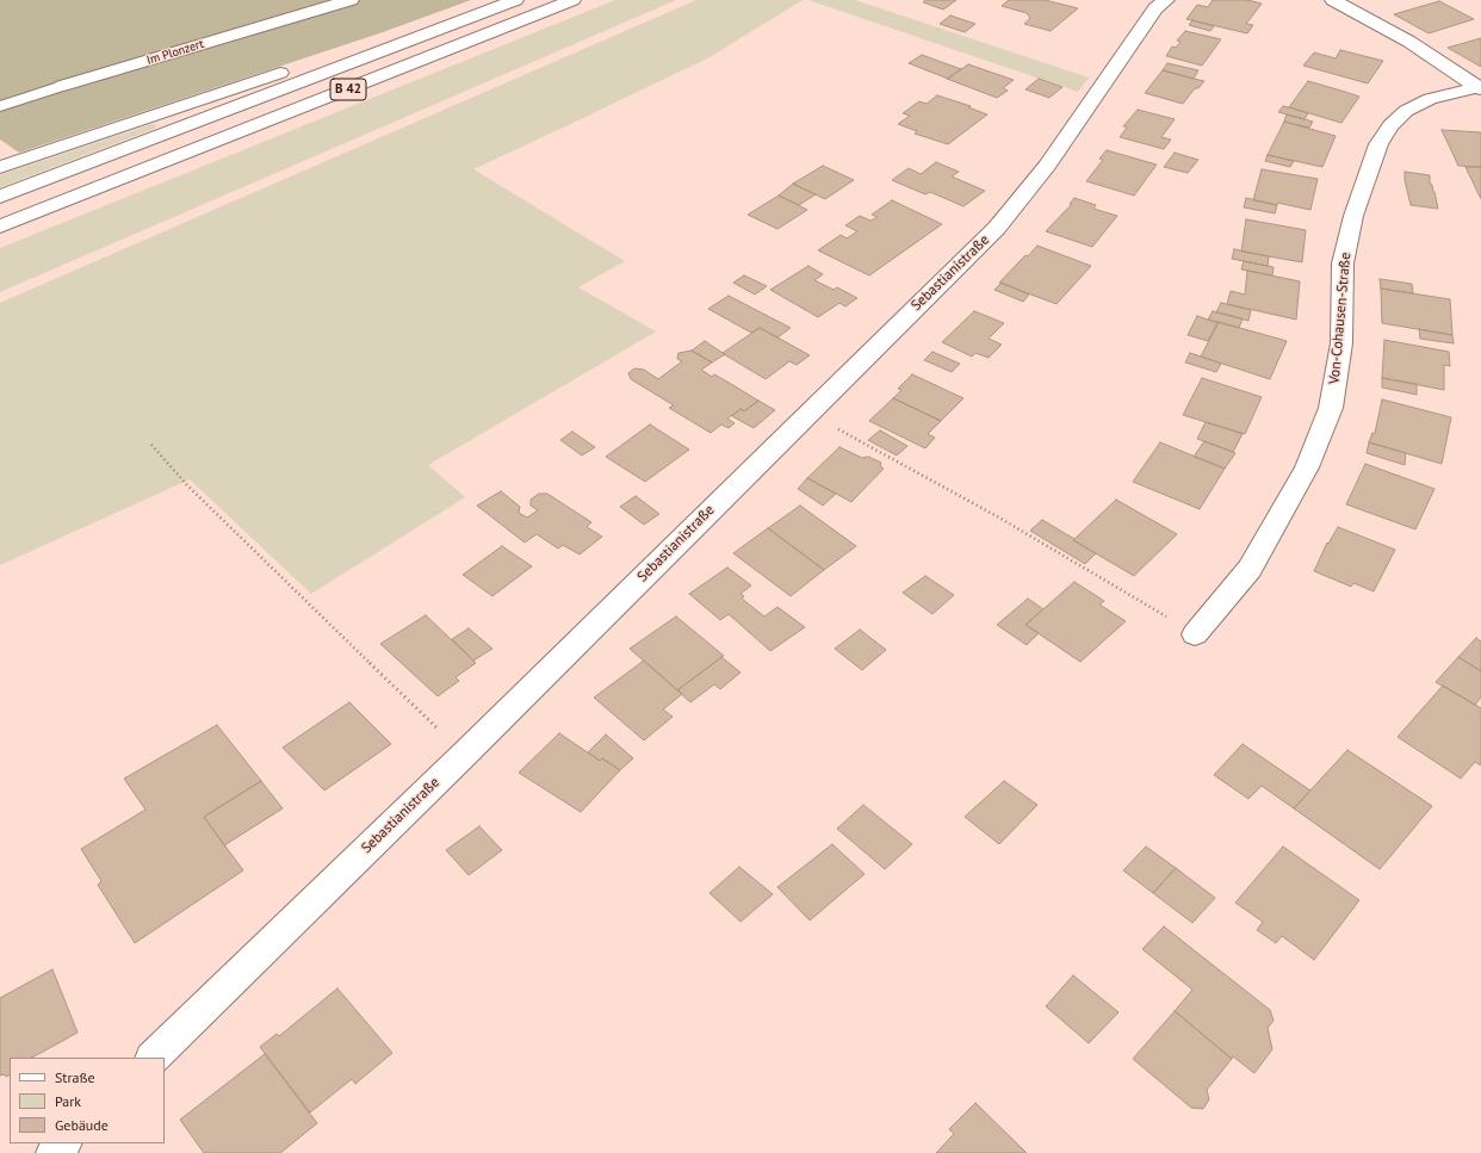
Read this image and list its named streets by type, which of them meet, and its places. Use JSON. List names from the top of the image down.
{
  "streets": {
    "main road": [
      "Im Plonzert",
      "B 42",
      "Sebastianistraße",
      "Von-Cohausen-Straße"
    ]
  },
  "legend": ["Straße", "Park", "Gebäude"]
}
